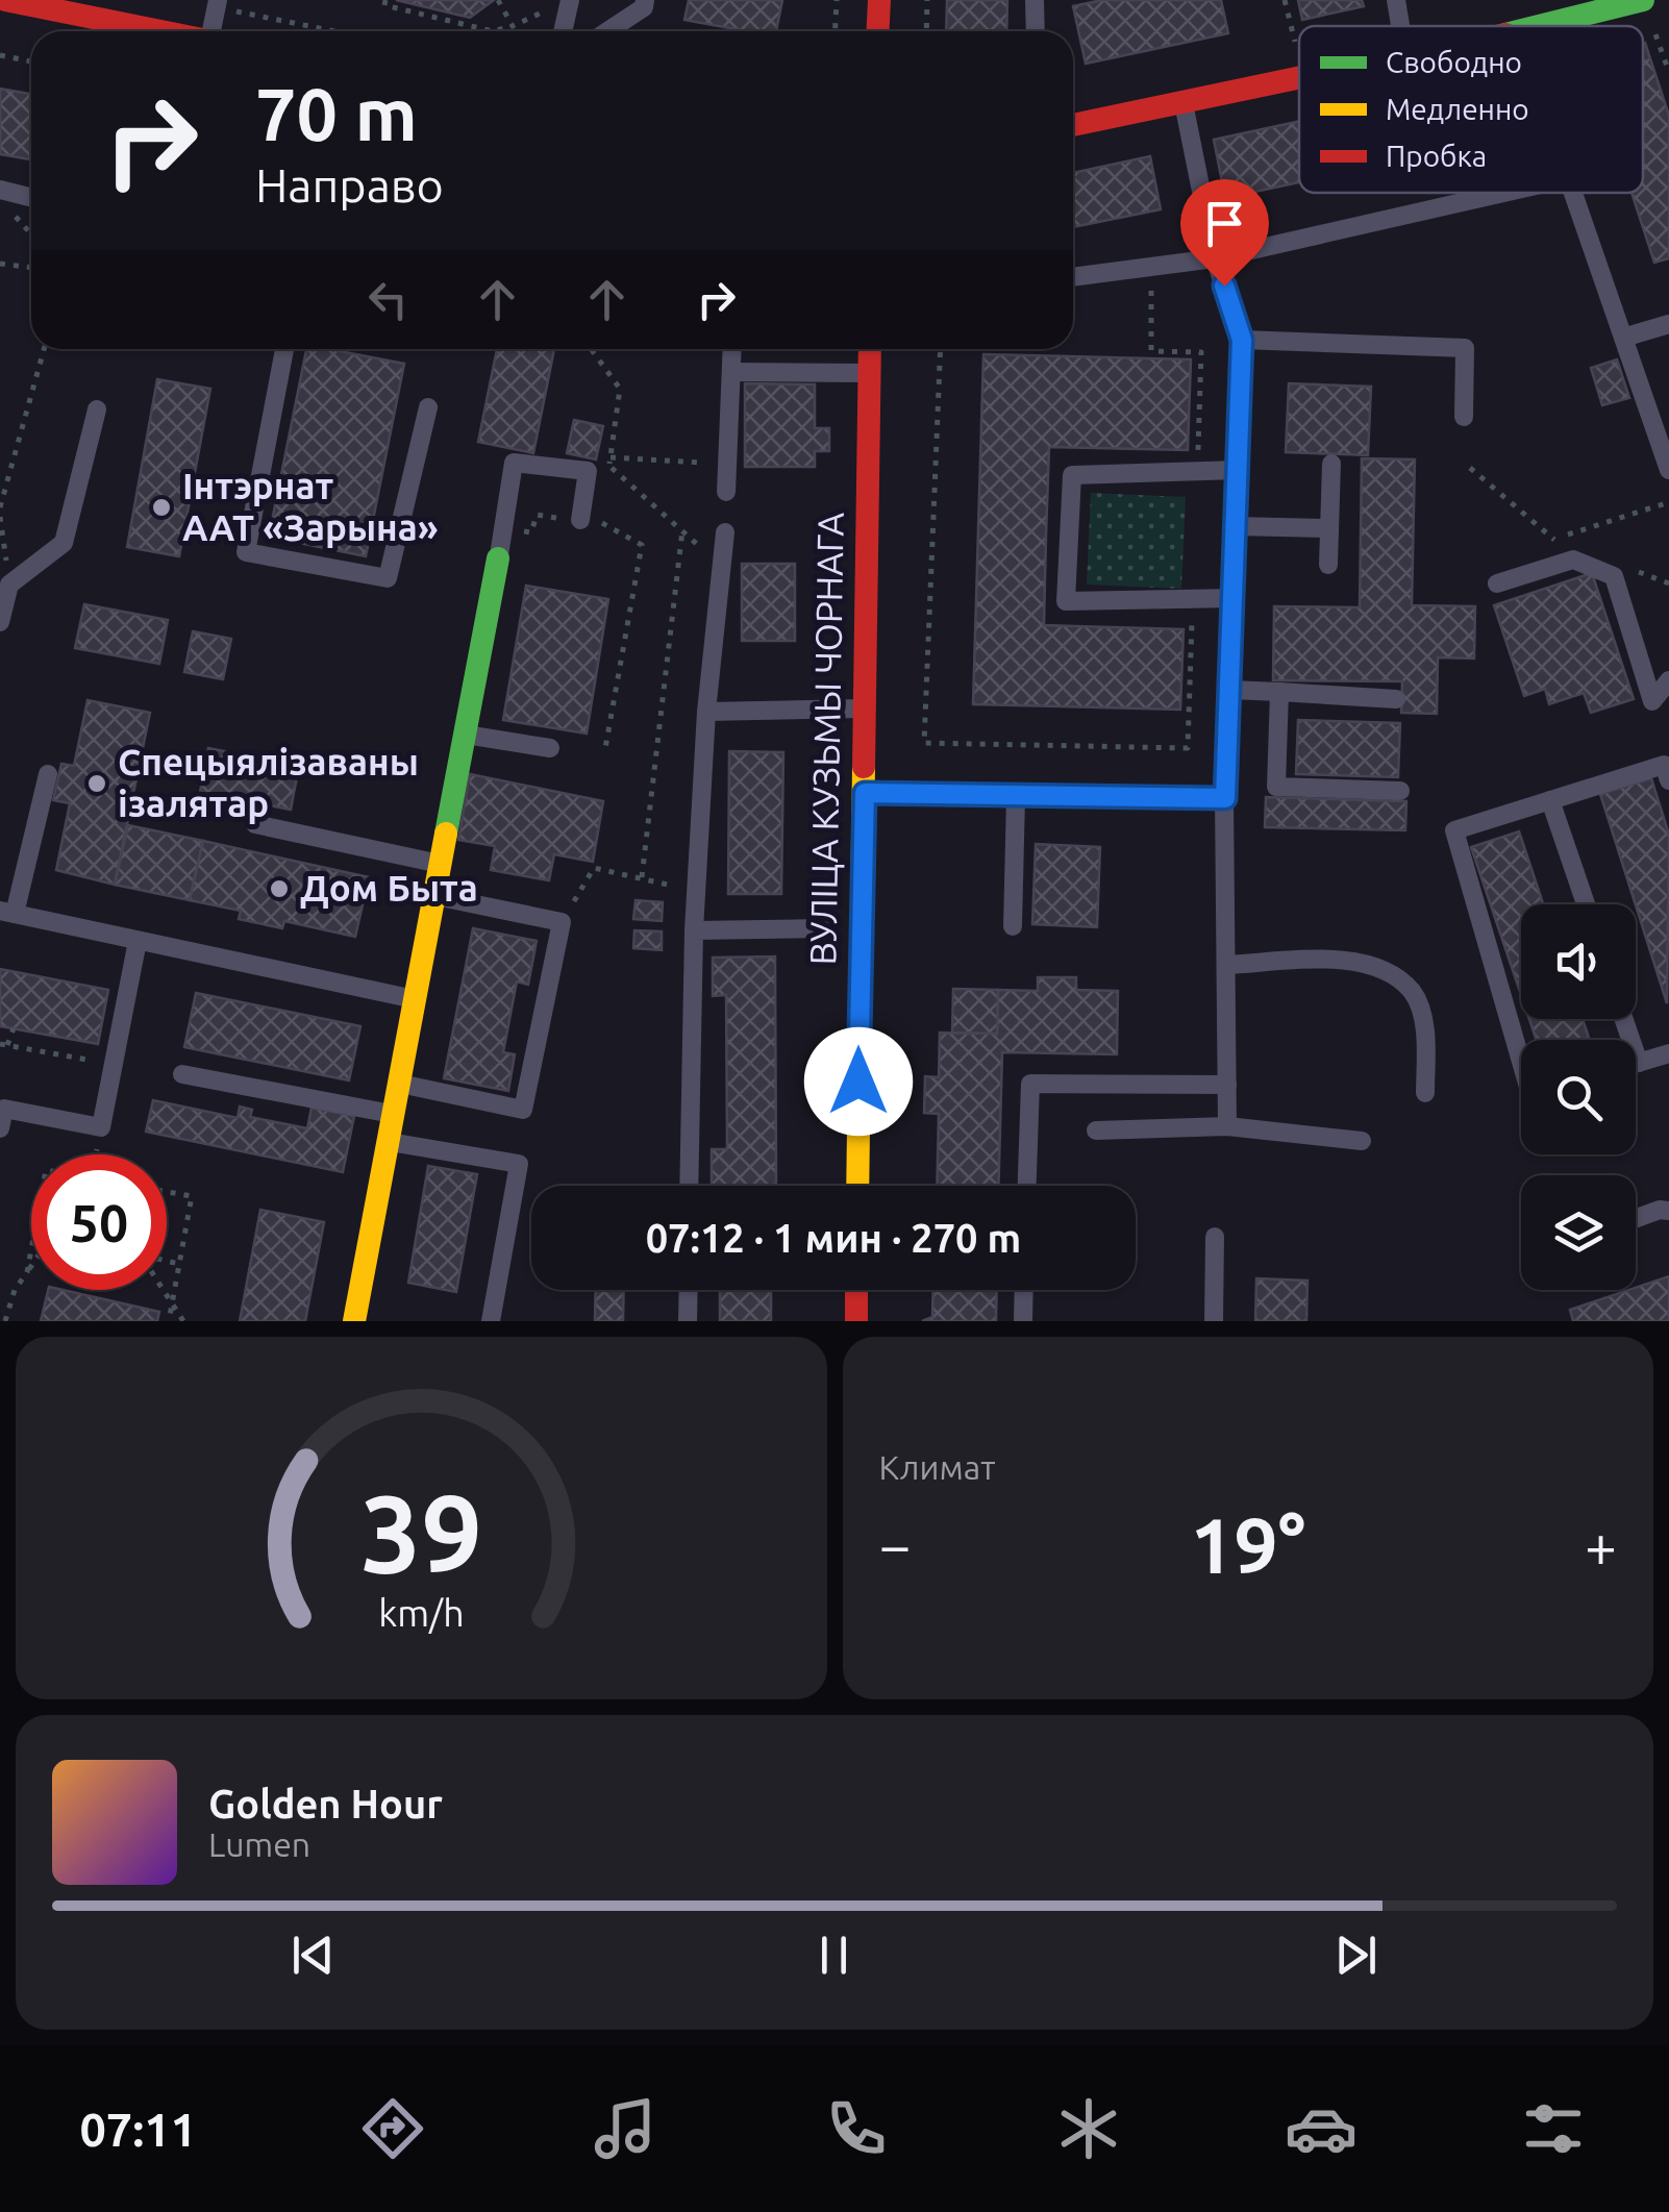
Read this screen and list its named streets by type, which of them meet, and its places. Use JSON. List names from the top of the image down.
{
  "streets": {
    "main road": ["ВУЛІЦА КУЗЬМЫ ЧОРНАГА"]
  },
  "places": ["Інтэрнат ААТ «Зарына»", "Спецыялізаваны ізалятар", "Дом Быта"],
  "legend": ["Свободно", "Медленно", "Пробка"],
  "page": {
    "turn": ["70 m", "Направо"],
    "limit": "50",
    "trip": "07:12 · 1 мин · 270 m",
    "tile": "Климат",
    "heat": ["−", "19°", "+"],
    "song": ["Golden Hour", "Lumen"],
    "tabs": "07:11",
    "gauge": ["39", "km/h"]
  }
}
